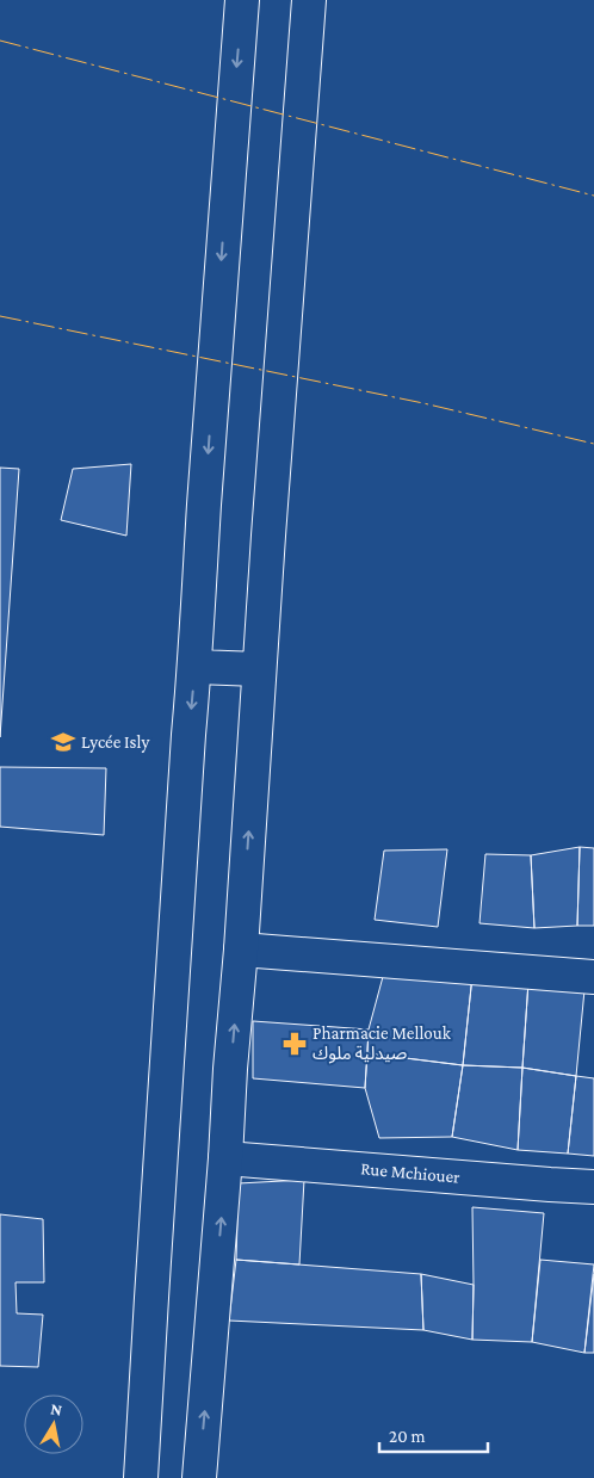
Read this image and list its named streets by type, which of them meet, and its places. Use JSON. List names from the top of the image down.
{
  "streets": {
    "main road": ["Rue Mchiouer"]
  },
  "places": {
    "school or university": ["Lycée Isly"],
    "pharmacy": ["Pharmacie Mellouk صيدلية ملوك"]
  },
  "scale_bar": "20 m",
  "north": "top"
}
